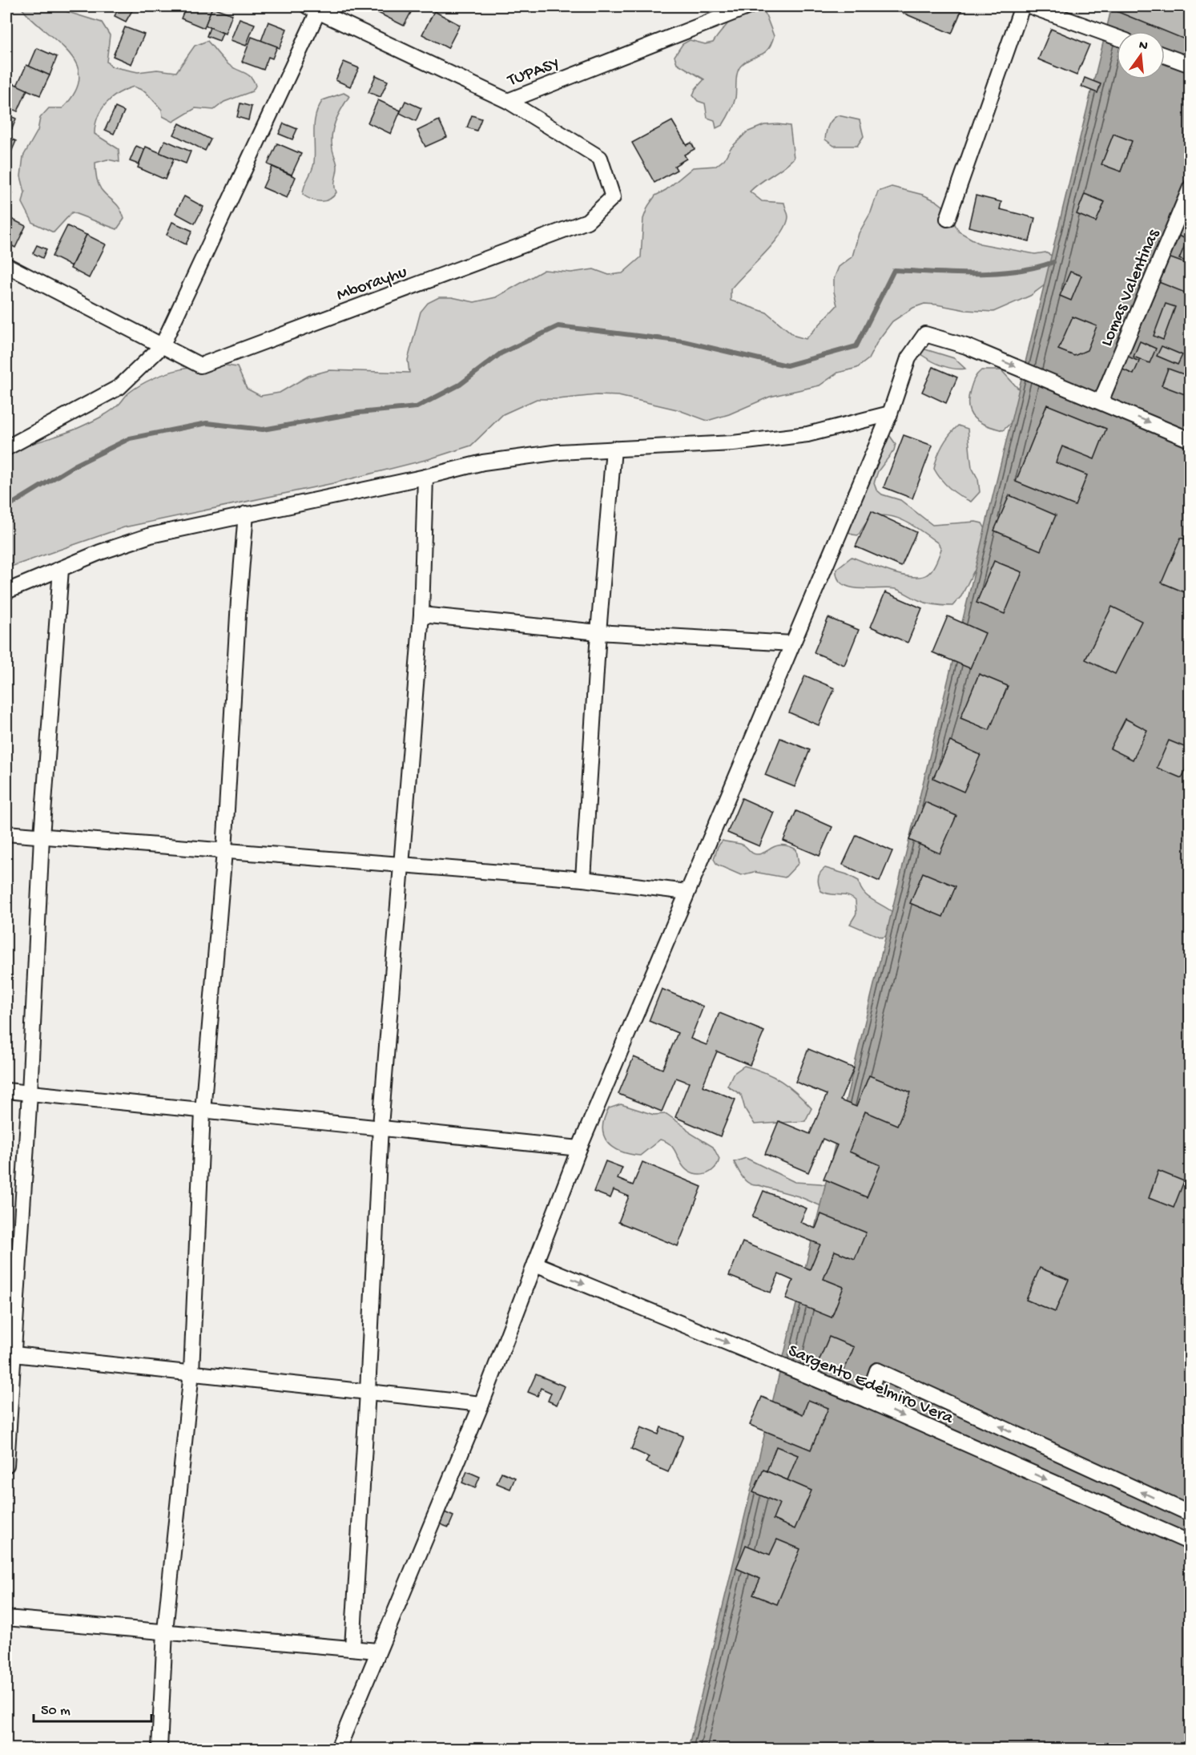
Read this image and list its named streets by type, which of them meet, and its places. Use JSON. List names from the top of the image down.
{
  "streets": {
    "street": [
      "TUPASY",
      "Mborayhu",
      "Lomas Valentinas",
      "Sargento Edelmiro Vera"
    ]
  },
  "crossings": [
    ["TUPASY", "Mborayhu"]
  ],
  "scale_bar": "50 m",
  "north": "top"
}
